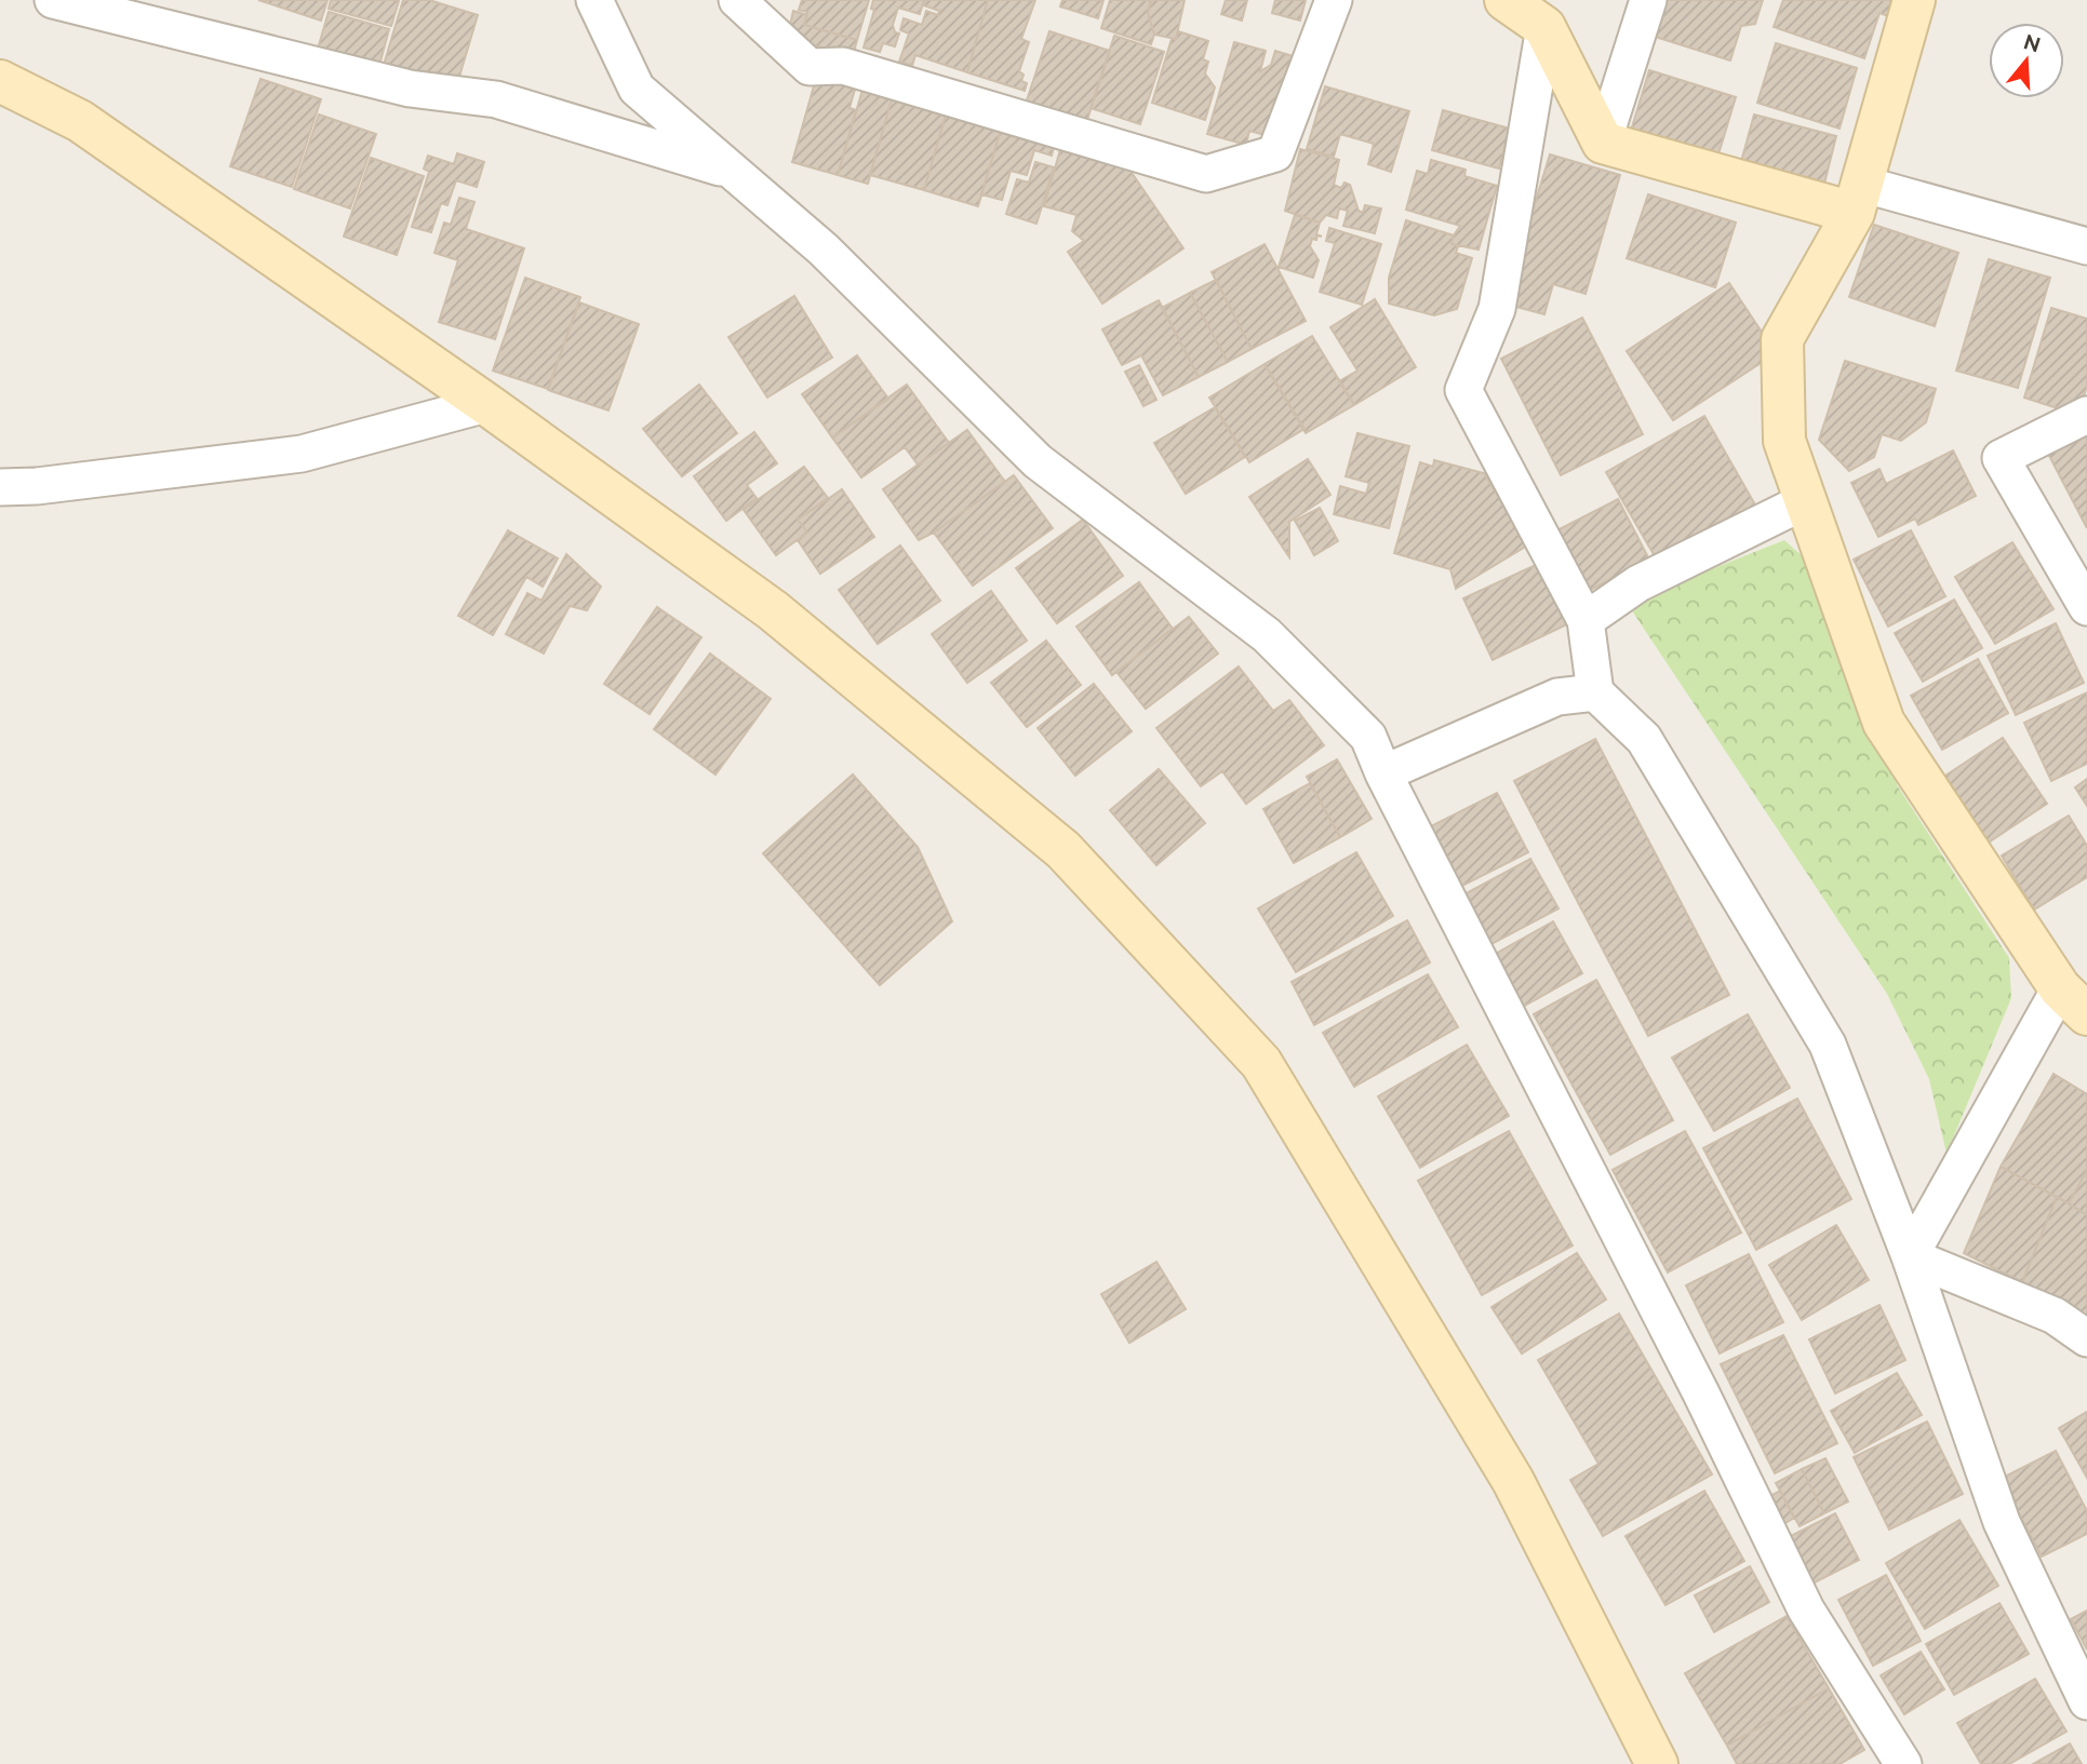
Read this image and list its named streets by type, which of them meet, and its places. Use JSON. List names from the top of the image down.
{
  "north": "top"
}
